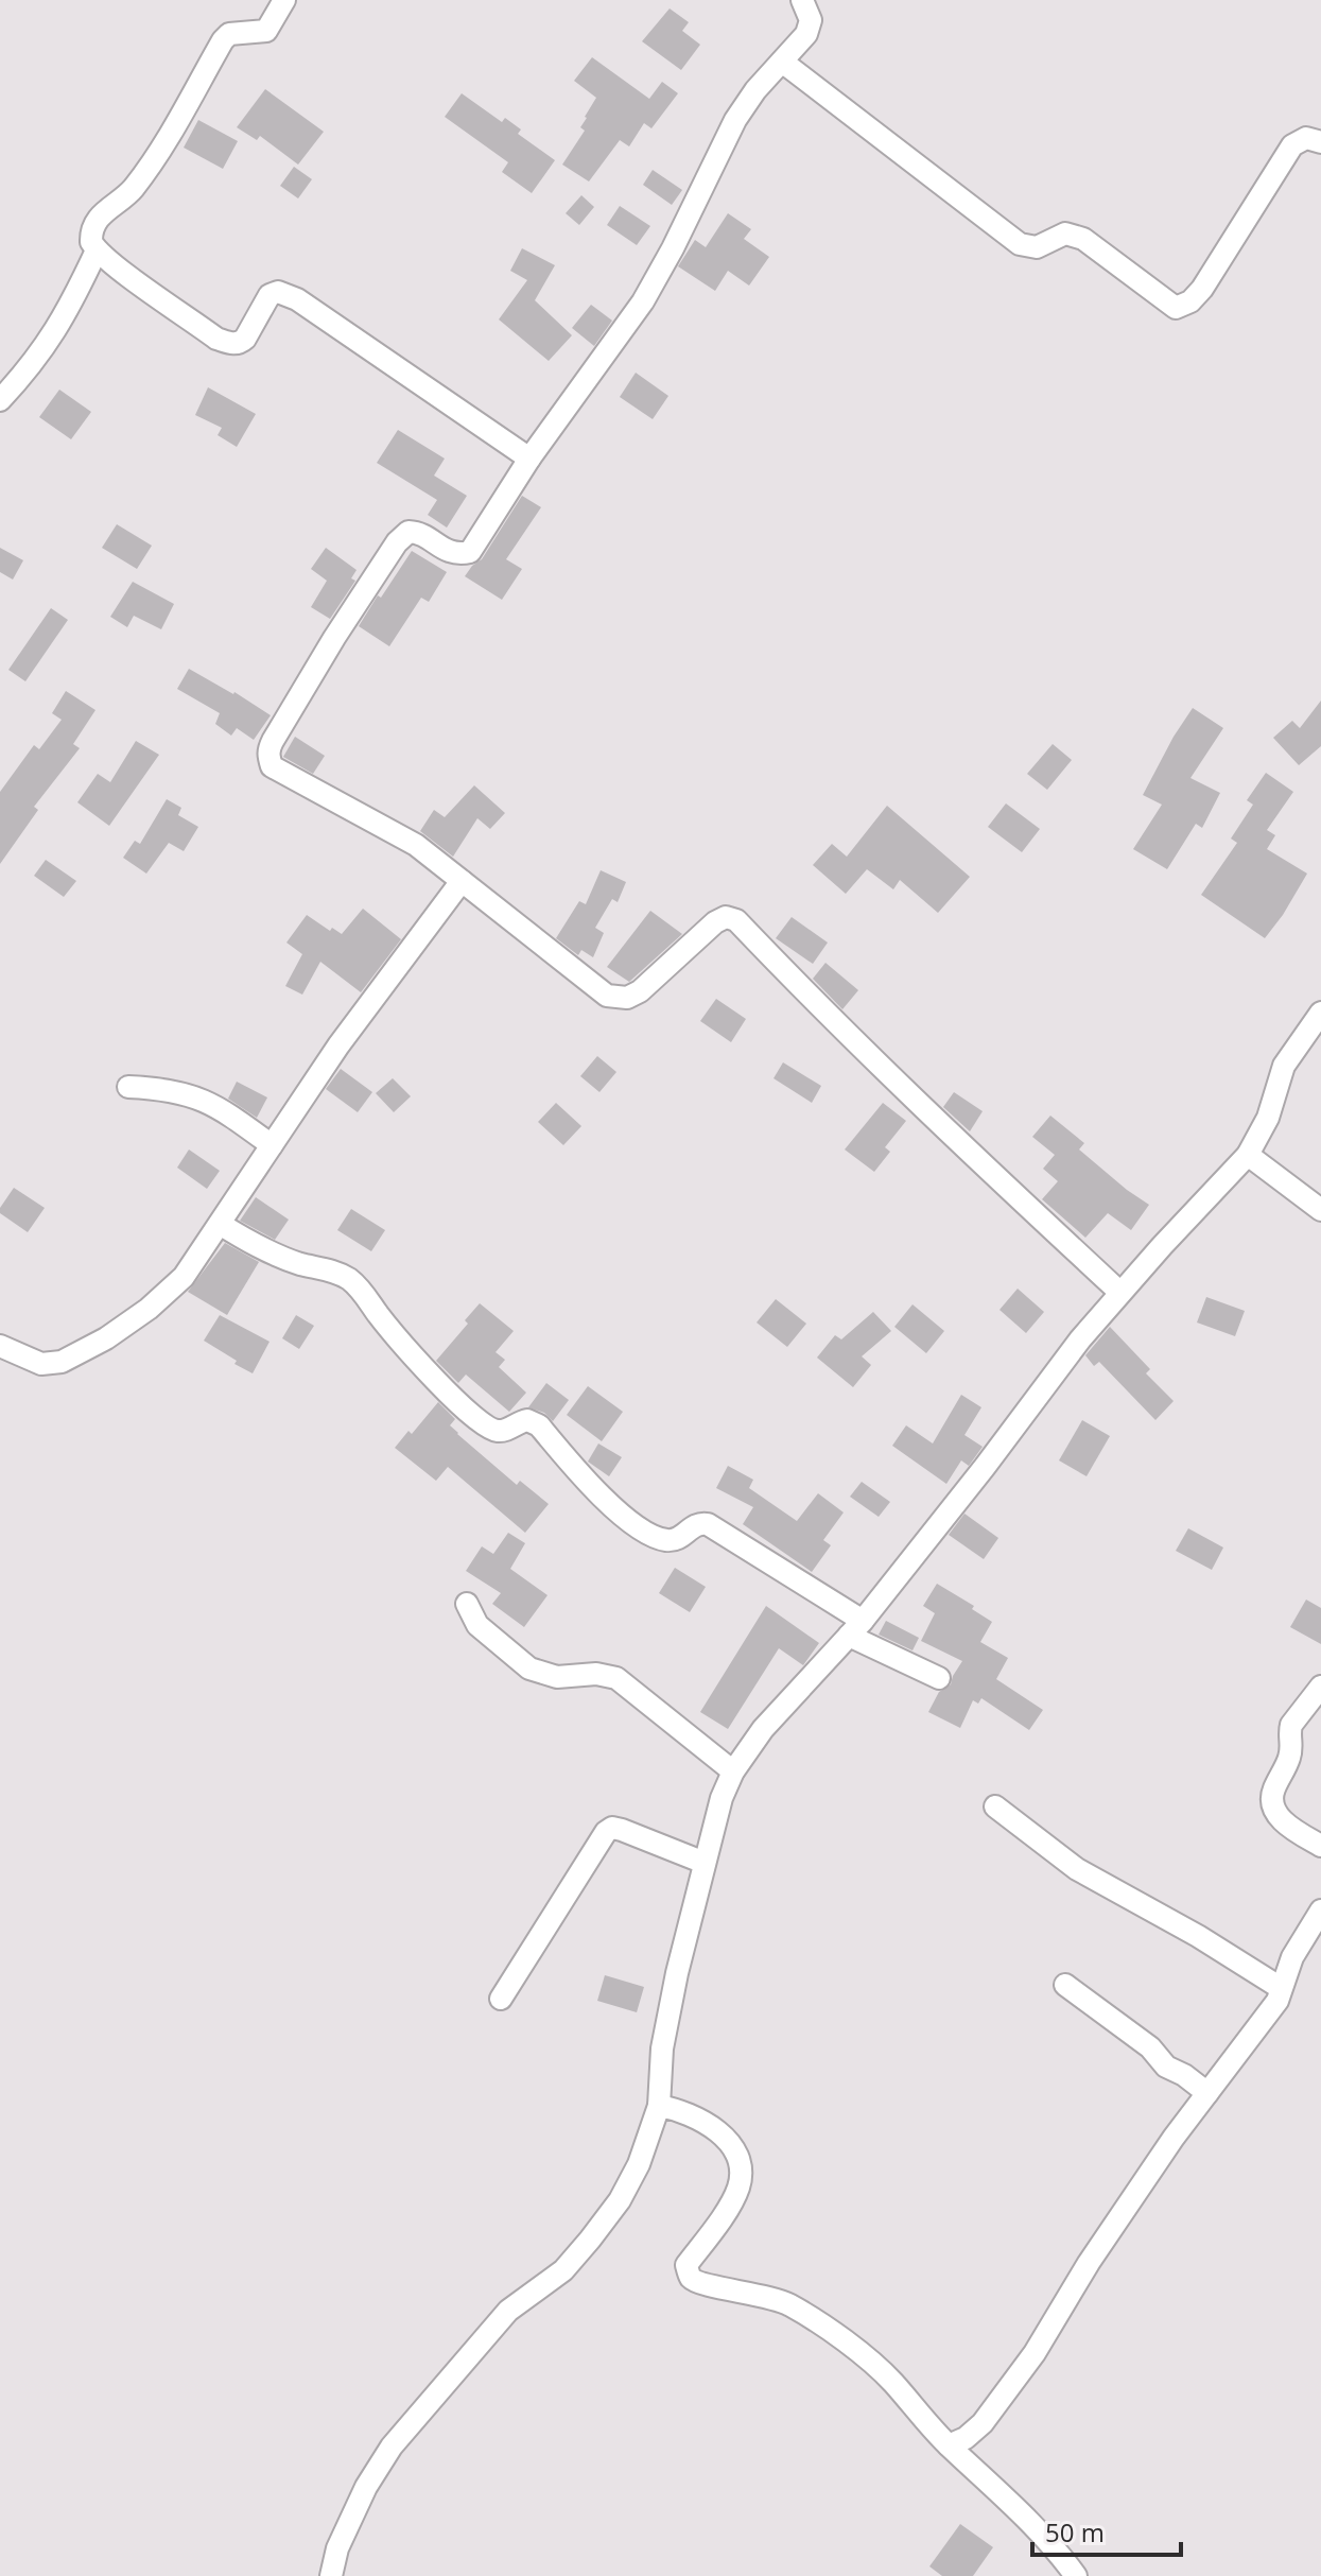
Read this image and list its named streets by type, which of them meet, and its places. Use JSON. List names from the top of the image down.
{
  "scale_bar": "50 m"
}
